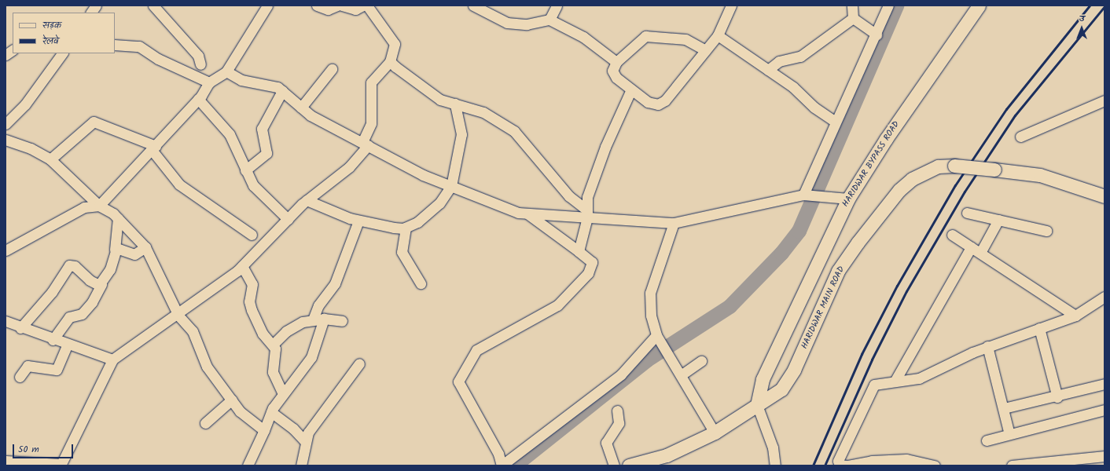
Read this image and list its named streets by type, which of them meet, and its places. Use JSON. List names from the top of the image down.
{
  "streets": {
    "main road": ["HARIDWAR BYPASS ROAD", "HARIDWAR MAIN ROAD"]
  },
  "crossings": [
    ["HARIDWAR BYPASS ROAD", "HARIDWAR MAIN ROAD"]
  ],
  "legend": ["सड़क", "रेलवे"],
  "scale_bar": "50 m",
  "north": "top"
}
